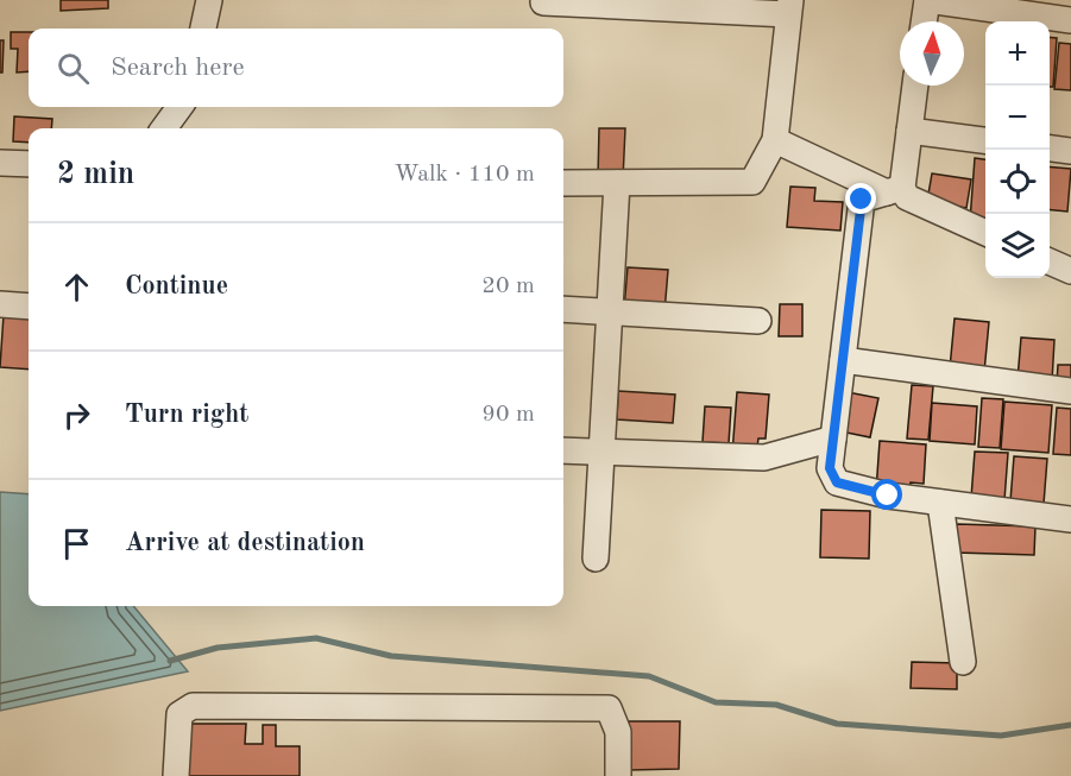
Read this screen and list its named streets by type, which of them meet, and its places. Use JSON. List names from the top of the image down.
{
  "north": "top",
  "page": {
    "map_buttons": ["+", "−"],
    "search": "Search here",
    "heading": ["2 min", "Walk · 110 m"],
    "list": [
      ["Continue", "20 m"],
      ["Turn right", "90 m"],
      "Arrive at destination"
    ]
  }
}
